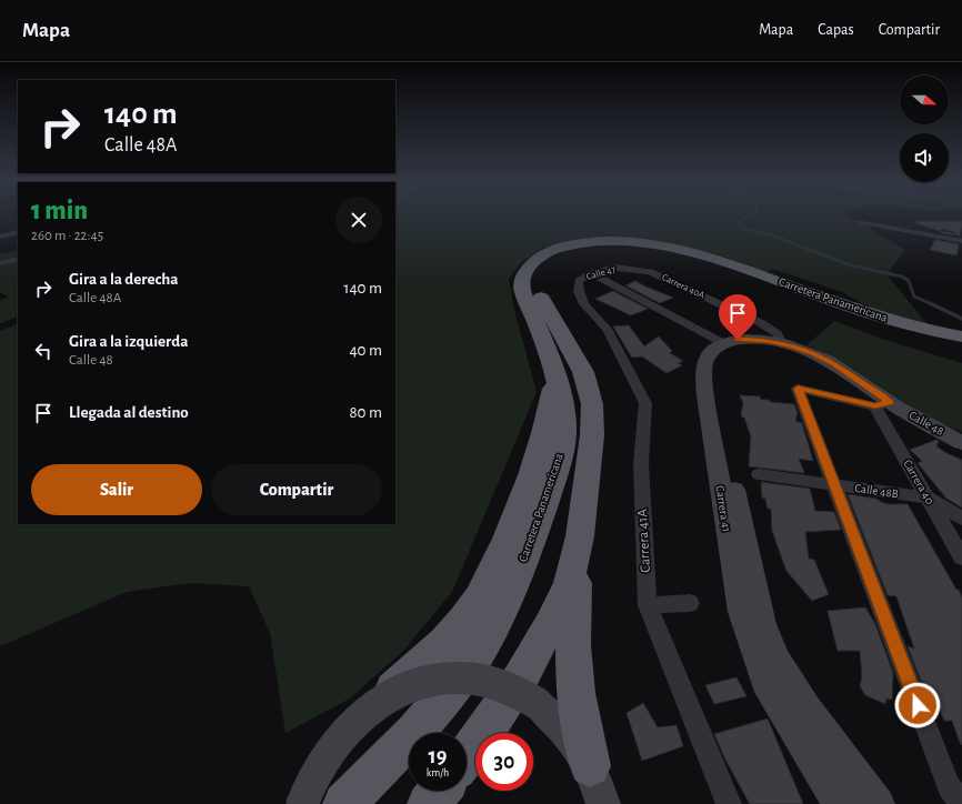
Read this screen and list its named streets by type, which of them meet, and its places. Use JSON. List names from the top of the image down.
{
  "streets": {
    "highway": ["Carretera Panamericana"],
    "main road": ["Calle 48", "Carrera 41"],
    "street": [
      "Calle 47",
      "Carrera 40A",
      "Carrera 40",
      "Calle 48B",
      "Carrera 41A"
    ]
  },
  "crossings": [
    ["Calle 47", "Carrera 40A"],
    ["Calle 47", "Carrera 41A"],
    ["Carrera 40A", "Calle 48"],
    ["Calle 48", "Carrera 40"],
    ["Calle 48", "Carrera 41"],
    ["Carrera 40", "Calle 48B"]
  ],
  "north": "right",
  "page": {
    "header": "Mapa",
    "nav": ["Mapa", "Capas", "Compartir"],
    "turn": ["140 m", "Calle 48A"],
    "heading": ["1 min", "260 m · 22:45"],
    "list": [
      {
        "name": "Gira a la derecha",
        "note": "Calle 48A",
        "value": "140 m"
      },
      {
        "name": "Gira a la izquierda",
        "note": "Calle 48",
        "value": "40 m"
      },
      {
        "name": "Llegada al destino",
        "value": "80 m"
      }
    ],
    "buttons": ["Salir", "Compartir"],
    "speed": "19 km/h",
    "limit": "30"
  }
}
